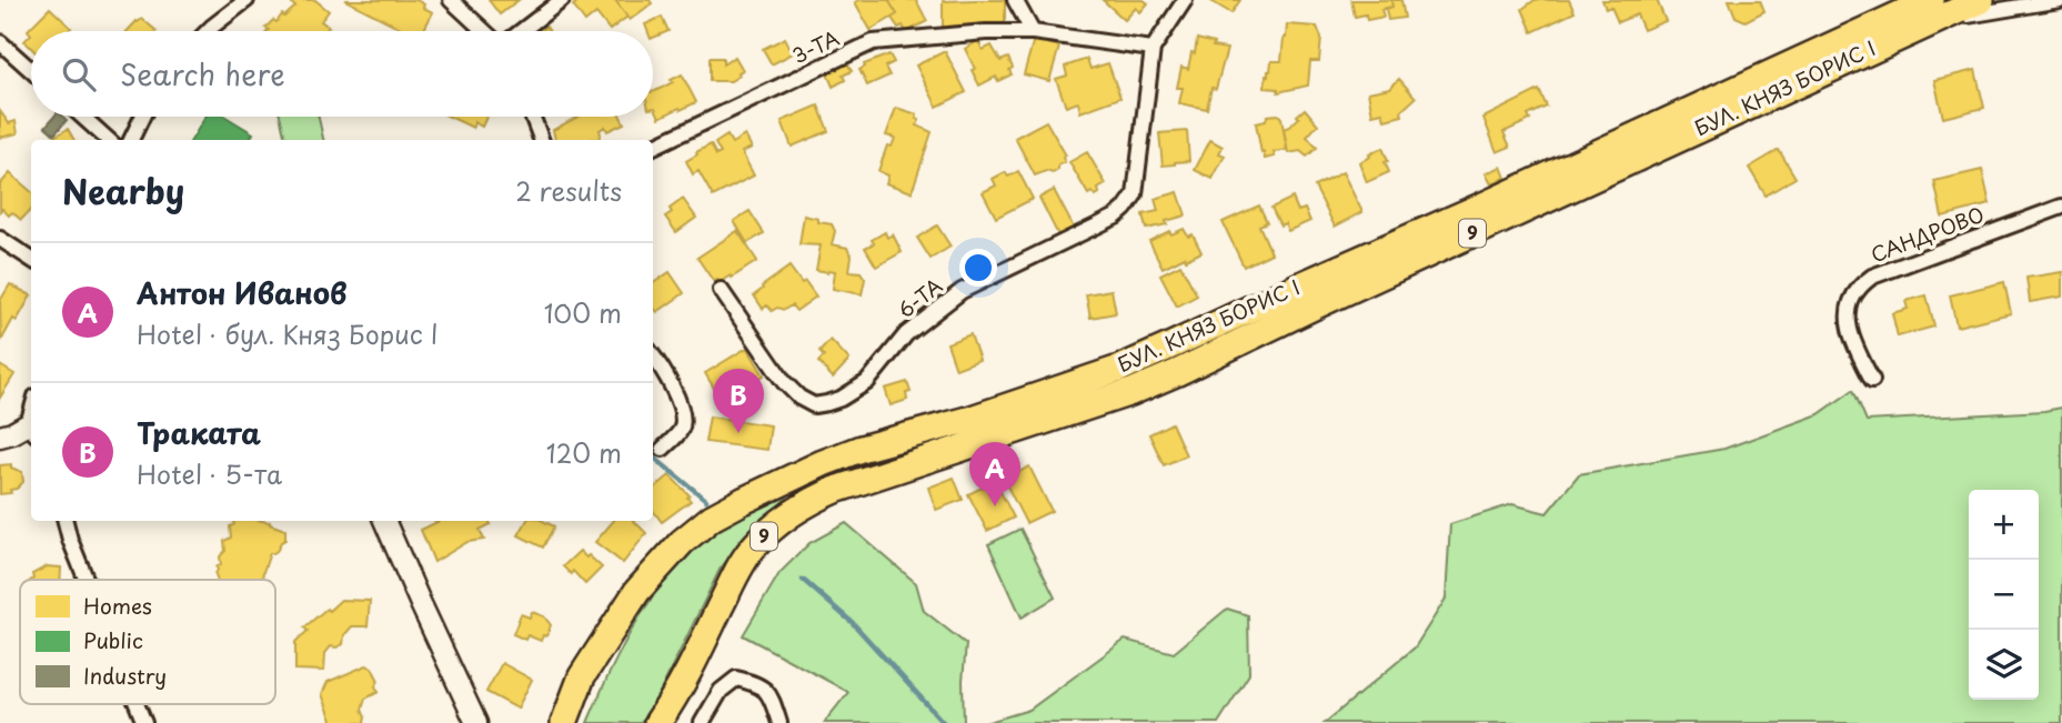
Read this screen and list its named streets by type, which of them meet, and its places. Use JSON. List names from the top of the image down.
{
  "streets": {
    "highway": ["БУЛ. КНЯЗ БОРИС I", "9"],
    "street": ["3-ТА", "САНДРОВО", "6-ТА"]
  },
  "crossings": [
    ["3-ТА", "6-ТА"]
  ],
  "legend": ["Homes", "Public", "Industry"],
  "page": {
    "search": "Search here",
    "heading": ["Nearby", "2 results"],
    "list": [
      {
        "mark": "A",
        "name": "Антон Иванов",
        "note": "Hotel · бул. Княз Борис I",
        "value": "100 m"
      },
      {
        "mark": "B",
        "name": "Траката",
        "note": "Hotel · 5-та",
        "value": "120 m"
      }
    ],
    "pins": ["B", "A"],
    "map_buttons": ["+", "−"]
  }
}
